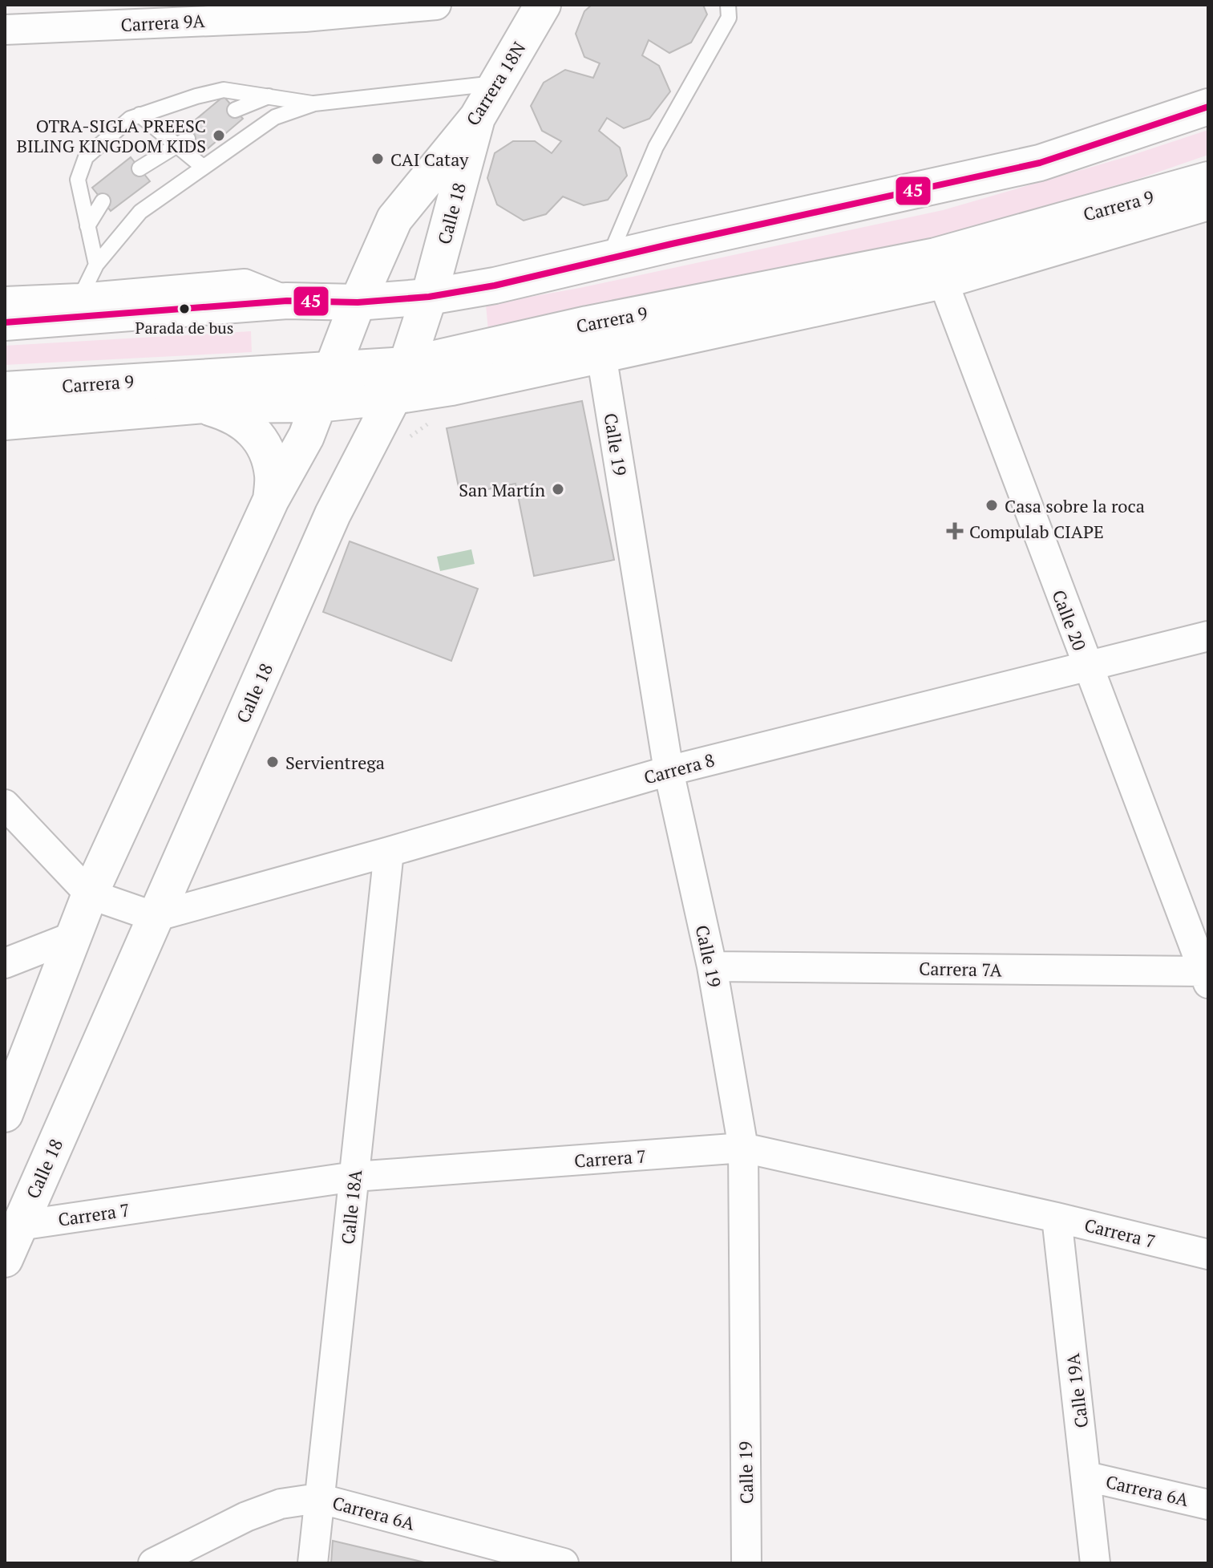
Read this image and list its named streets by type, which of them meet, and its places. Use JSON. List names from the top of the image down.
{
  "streets": {
    "street": [
      "Carrera 9A",
      "Carrera 18N",
      "Carrera 9",
      "Calle 18",
      "Calle 19",
      "Calle 20",
      "Carrera 8",
      "Carrera 7A",
      "Carrera 7",
      "Calle 18A",
      "Calle 19A",
      "Carrera 6A"
    ]
  },
  "crossings": [
    ["Carrera 18N", "Calle 18"],
    ["Carrera 9", "Calle 18"],
    ["Carrera 9", "Calle 20"],
    ["Calle 18", "Carrera 8"],
    ["Calle 18", "Carrera 7"],
    ["Calle 19", "Carrera 8"],
    ["Calle 19", "Carrera 7A"],
    ["Calle 19", "Carrera 7"],
    ["Calle 20", "Carrera 8"],
    ["Calle 20", "Carrera 7A"],
    ["Carrera 8", "Calle 18A"],
    ["Carrera 7", "Calle 18A"],
    ["Carrera 7", "Calle 19A"],
    ["Calle 18A", "Carrera 6A"],
    ["Calle 19A", "Carrera 6A"]
  ],
  "places": {
    "other": [
      "OTRA-SIGLA PREESC BILING KINGDOM KIDS",
      "CAI Catay",
      "Parada de bus",
      "San Martín",
      "Casa sobre la roca",
      "Servientrega"
    ],
    "health": ["Compulab CIAPE"]
  },
  "lines": ["transit line 45"]
}
